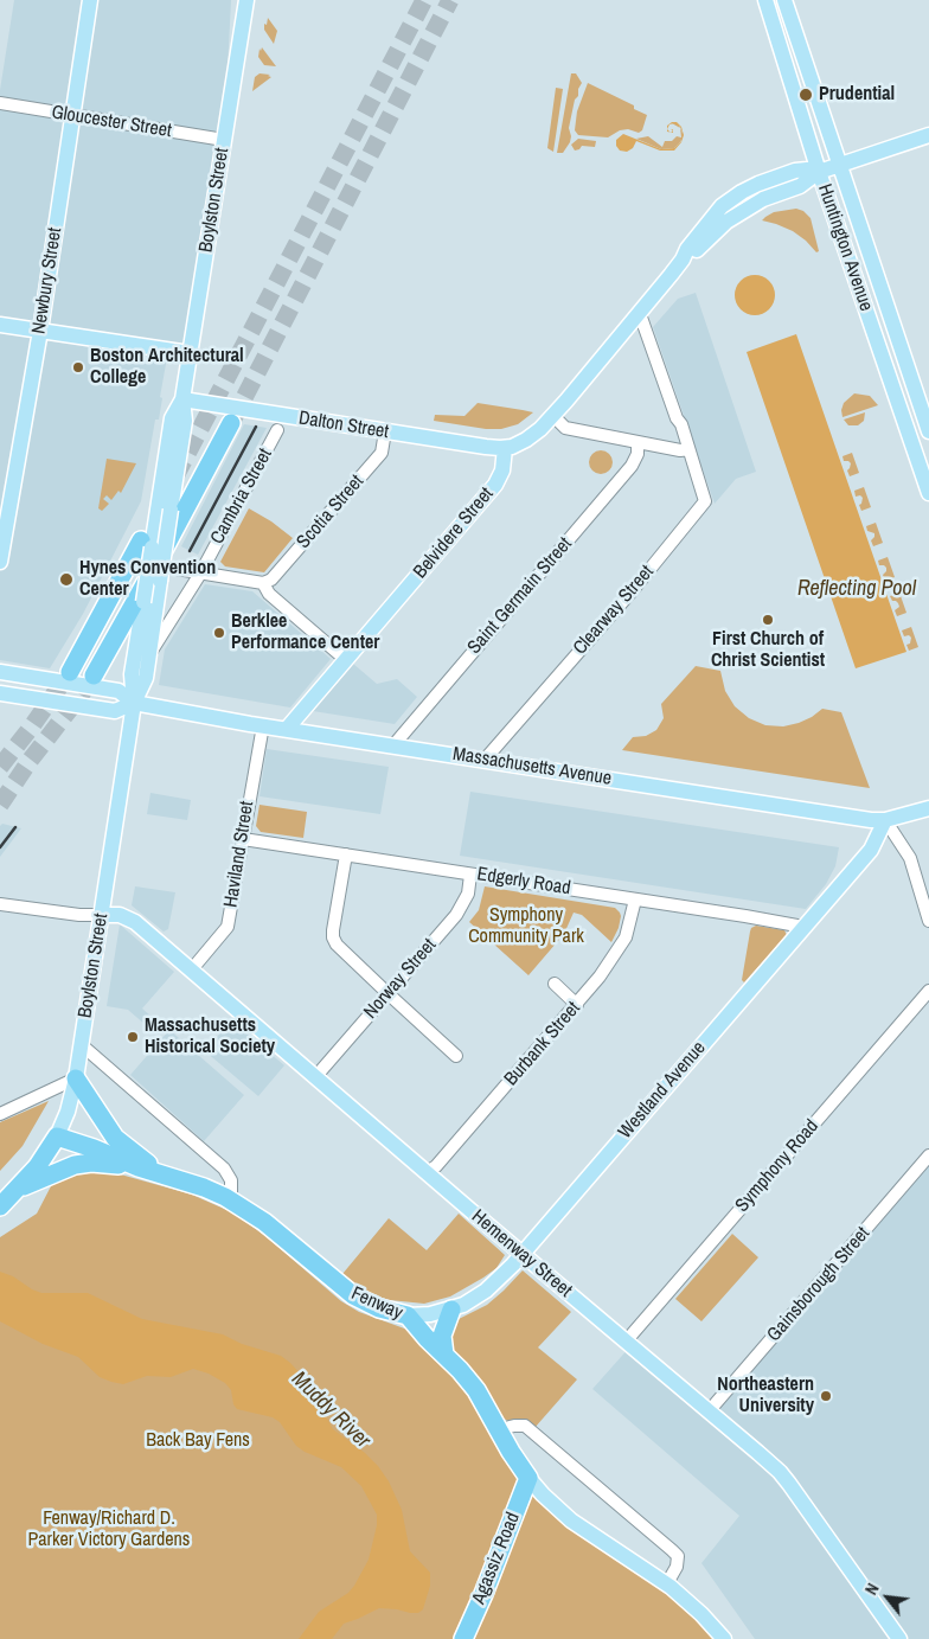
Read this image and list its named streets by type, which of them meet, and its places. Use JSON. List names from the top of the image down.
{
  "streets": {
    "highway": ["Boylston Street", "Fenway", "Agassiz Road"],
    "main road": [
      "Huntington Avenue",
      "Newbury Street",
      "Dalton Street",
      "Belvidere Street",
      "Massachusetts Avenue",
      "Westland Avenue",
      "Hemenway Street"
    ],
    "street": [
      "Gloucester Street",
      "Cambria Street",
      "Scotia Street",
      "Saint Germain Street",
      "Clearway Street",
      "Haviland Street",
      "Edgerly Road",
      "Norway Street",
      "Burbank Street",
      "Symphony Road",
      "Gainsborough Street"
    ]
  },
  "crossings": [
    ["Gloucester Street", "Boylston Street"],
    ["Gloucester Street", "Newbury Street"],
    ["Boylston Street", "Dalton Street"],
    ["Boylston Street", "Cambria Street"],
    ["Boylston Street", "Massachusetts Avenue"],
    ["Boylston Street", "Hemenway Street"],
    ["Boylston Street", "Fenway"],
    ["Dalton Street", "Scotia Street"],
    ["Dalton Street", "Belvidere Street"],
    ["Belvidere Street", "Massachusetts Avenue"],
    ["Saint Germain Street", "Massachusetts Avenue"],
    ["Clearway Street", "Massachusetts Avenue"],
    ["Massachusetts Avenue", "Haviland Street"],
    ["Massachusetts Avenue", "Westland Avenue"],
    ["Haviland Street", "Edgerly Road"],
    ["Haviland Street", "Hemenway Street"],
    ["Edgerly Road", "Norway Street"],
    ["Edgerly Road", "Burbank Street"],
    ["Edgerly Road", "Westland Avenue"],
    ["Norway Street", "Hemenway Street"],
    ["Burbank Street", "Hemenway Street"],
    ["Westland Avenue", "Hemenway Street"],
    ["Westland Avenue", "Fenway"],
    ["Symphony Road", "Hemenway Street"],
    ["Hemenway Street", "Gainsborough Street"],
    ["Fenway", "Agassiz Road"]
  ],
  "water": ["Reflecting Pool", "Muddy River"],
  "parks": ["Symphony Community Park", "Back Bay Fens", "Fenway/Richard D. Parker Victory Gardens"],
  "places": [
    "Prudential",
    "Boston Architectural College",
    "Hynes Convention Center",
    "First Church of Christ Scientist",
    "Berklee Performance Center",
    "Massachusetts Historical Society",
    "Northeastern University"
  ],
  "north": "top left"
}
